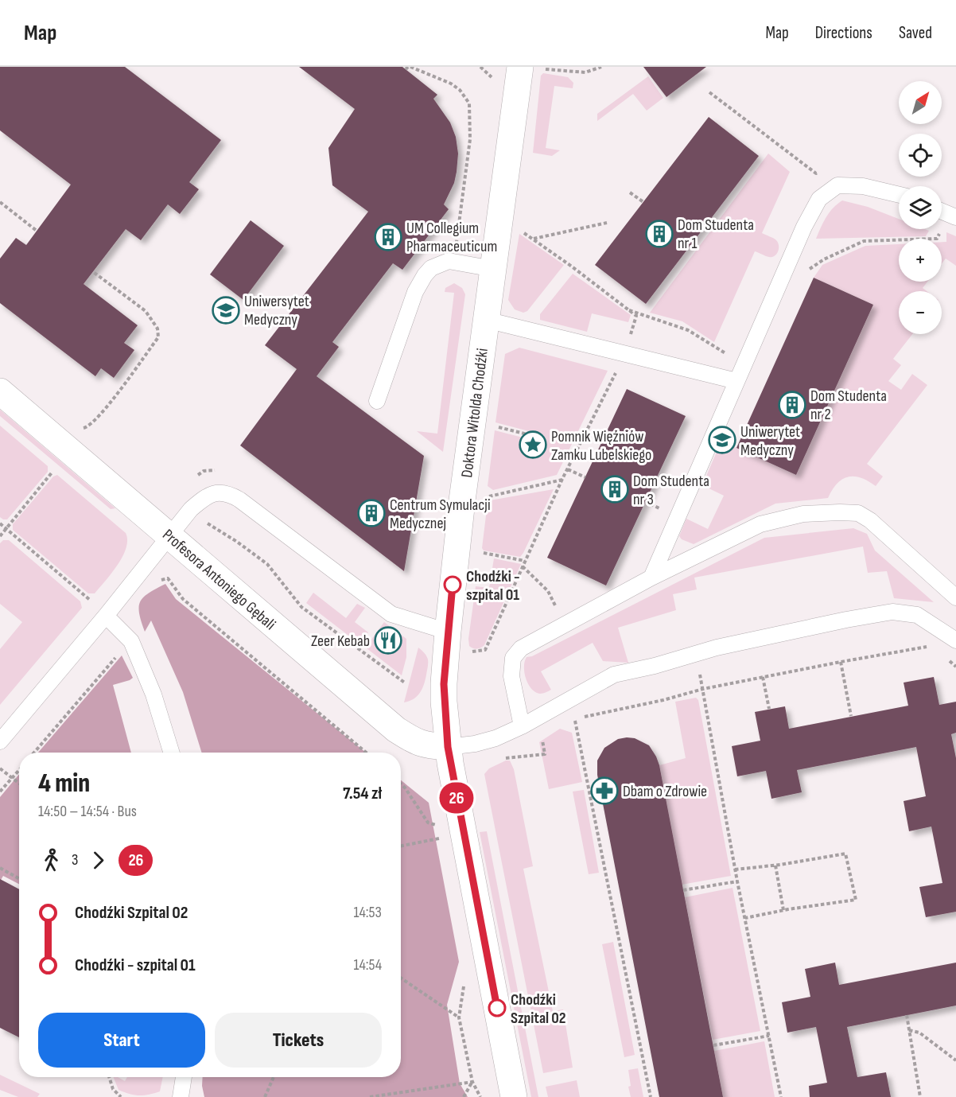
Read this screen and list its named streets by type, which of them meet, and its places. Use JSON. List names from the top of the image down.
{
  "streets": {
    "street": ["Doktora Witolda Chodźki", "Profesora Antoniego Gębali"]
  },
  "crossings": [
    ["Doktora Witolda Chodźki", "Profesora Antoniego Gębali"]
  ],
  "places": {
    "building": [
      "Dom Studenta nr 1",
      "UM Collegium Pharmaceuticum",
      "Dom Studenta nr 2",
      "Dom Studenta nr 3",
      "Centrum Symulacji Medycznej"
    ],
    "school or university": ["Uniwersytet Medyczny", "Uniwerytet Medyczny"],
    "place": ["Pomnik Więźniów Zamku Lubelskiego"],
    "other": ["Chodźki - szpital 01", "Chodźki Szpital 02"],
    "restaurant": ["Zeer Kebab"],
    "pharmacy": ["Dbam o Zdrowie"]
  },
  "lines": ["bus line 26"],
  "north": "top right",
  "page": {
    "header": "Map",
    "nav": ["Map", "Directions", "Saved"],
    "on_map": "26",
    "map_buttons": ["+", "−"],
    "heading": ["4 min", "14:50 – 14:54 · Bus", "7.54 zł"],
    "legs": ["3", "26"],
    "list": [
      {
        "name": "Chodźki Szpital 02",
        "value": "14:53"
      },
      {
        "name": "Chodźki - szpital 01",
        "value": "14:54"
      }
    ],
    "buttons": ["Start", "Tickets"]
  }
}
